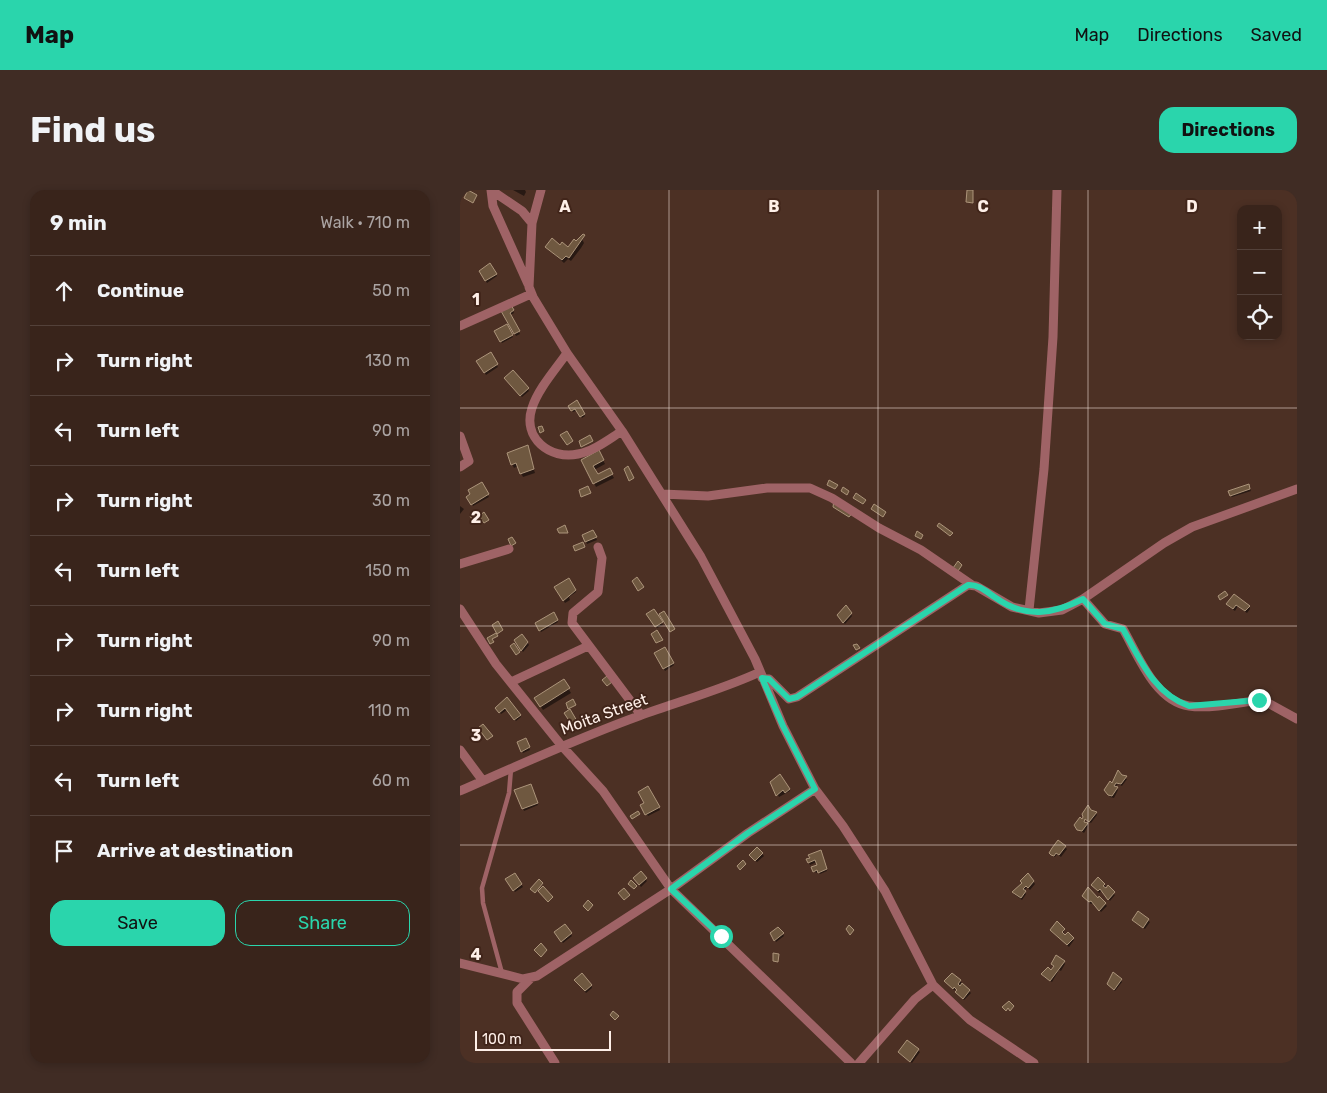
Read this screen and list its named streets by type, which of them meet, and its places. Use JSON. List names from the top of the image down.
{
  "streets": {
    "street": ["Moita Street"]
  },
  "scale_bar": "100 m",
  "page": {
    "header": "Map",
    "nav": ["Map", "Directions", "Saved"],
    "buttons": [
      "Directions",
      ["Save", "Share"]
    ],
    "title": "Find us",
    "heading": ["9 min", "Walk · 710 m"],
    "map_buttons": ["+", "−"],
    "list": [
      ["Continue", "50 m"],
      ["Turn right", "130 m"],
      ["Turn left", "90 m"],
      ["Turn right", "30 m"],
      ["Turn left", "150 m"],
      ["Turn right", "90 m"],
      ["Turn right", "110 m"],
      ["Turn left", "60 m"],
      "Arrive at destination"
    ],
    "scale": "100 m"
  },
  "grid": {
    "columns": [
      "A",
      "B",
      "C",
      "D"
    ],
    "rows": [
      "1",
      "2",
      "3",
      "4"
    ]
  }
}
